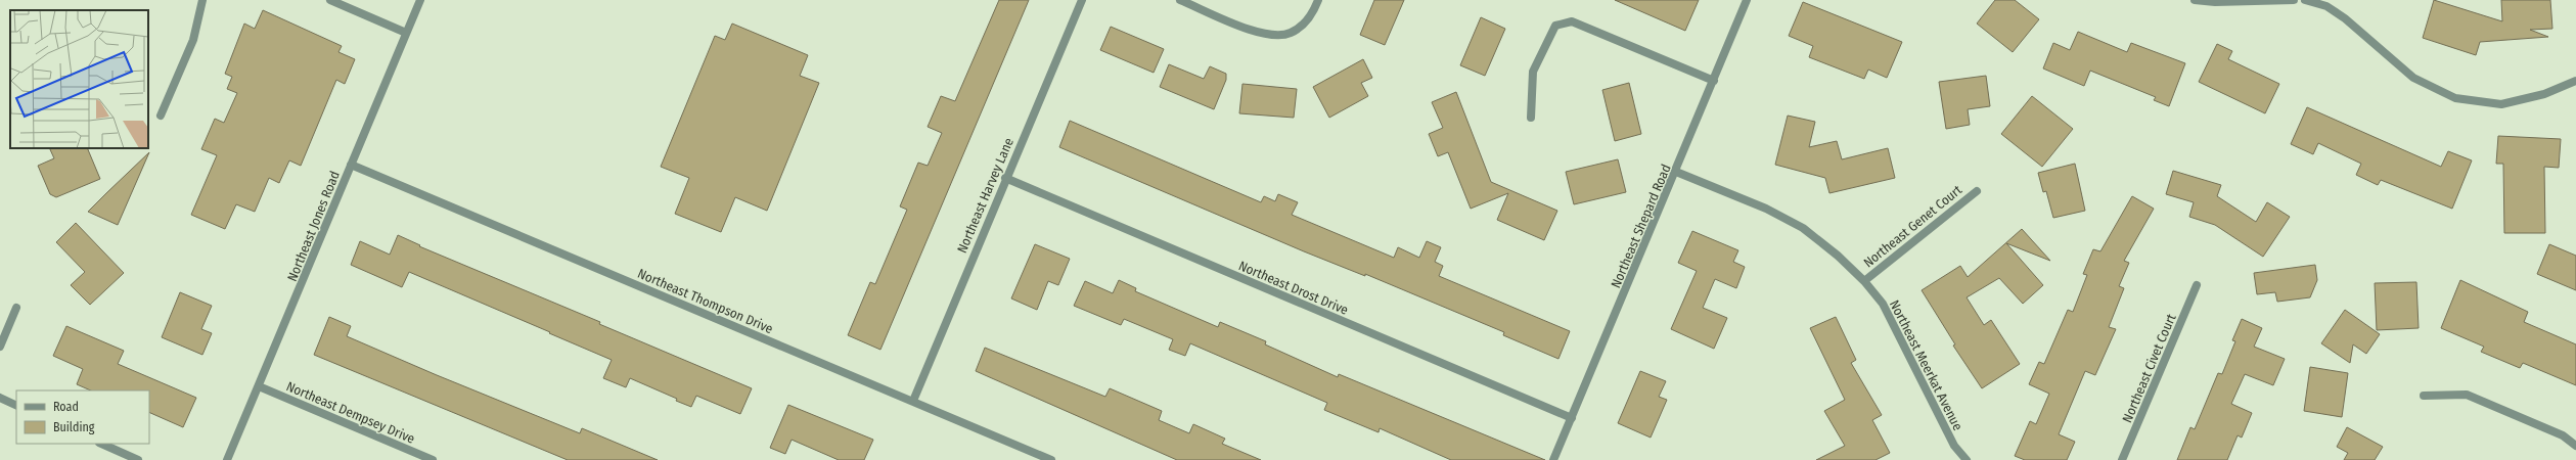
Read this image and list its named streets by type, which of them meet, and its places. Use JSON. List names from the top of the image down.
{
  "streets": {
    "street": [
      "Northeast Harvey Lane",
      "Northeast Jones Road",
      "Northeast Shepard Road",
      "Northeast Genet Court",
      "Northeast Drost Drive",
      "Northeast Thompson Drive",
      "Northeast Meerkat Avenue",
      "Northeast Civet Court",
      "Northeast Dempsey Drive"
    ]
  },
  "crossings": [
    ["Northeast Harvey Lane", "Northeast Drost Drive"],
    ["Northeast Harvey Lane", "Northeast Thompson Drive"],
    ["Northeast Jones Road", "Northeast Thompson Drive"],
    ["Northeast Jones Road", "Northeast Dempsey Drive"],
    ["Northeast Shepard Road", "Northeast Drost Drive"],
    ["Northeast Shepard Road", "Northeast Meerkat Avenue"],
    ["Northeast Genet Court", "Northeast Meerkat Avenue"]
  ],
  "legend": ["Road", "Building"]
}
